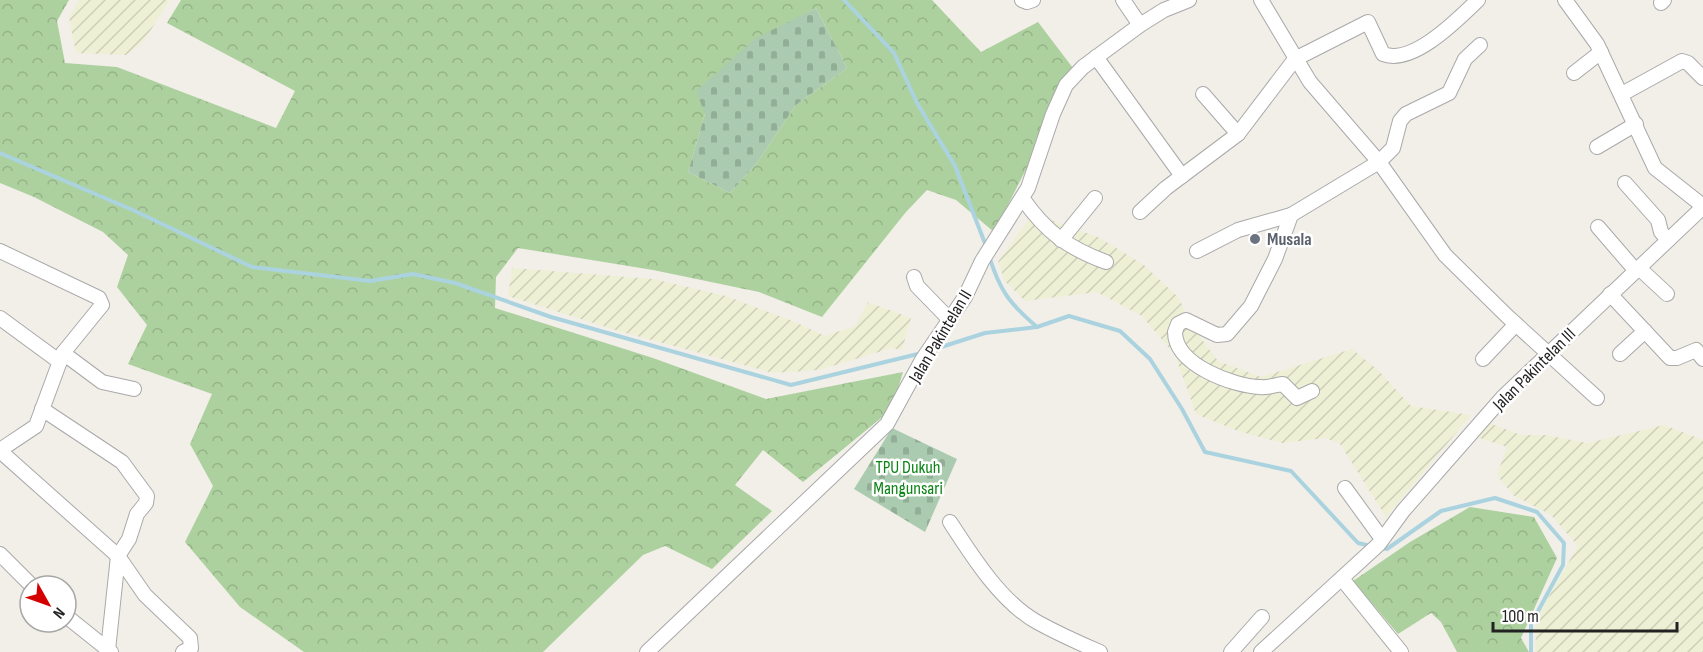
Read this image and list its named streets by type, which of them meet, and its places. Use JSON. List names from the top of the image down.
{
  "streets": {
    "street": ["Jalan Pakintelan II", "Jalan Pakintelan III"]
  },
  "parks": ["TPU Dukuh Mangunsari"],
  "places": ["Musala"],
  "scale_bar": "100 m",
  "north": "bottom right"
}
